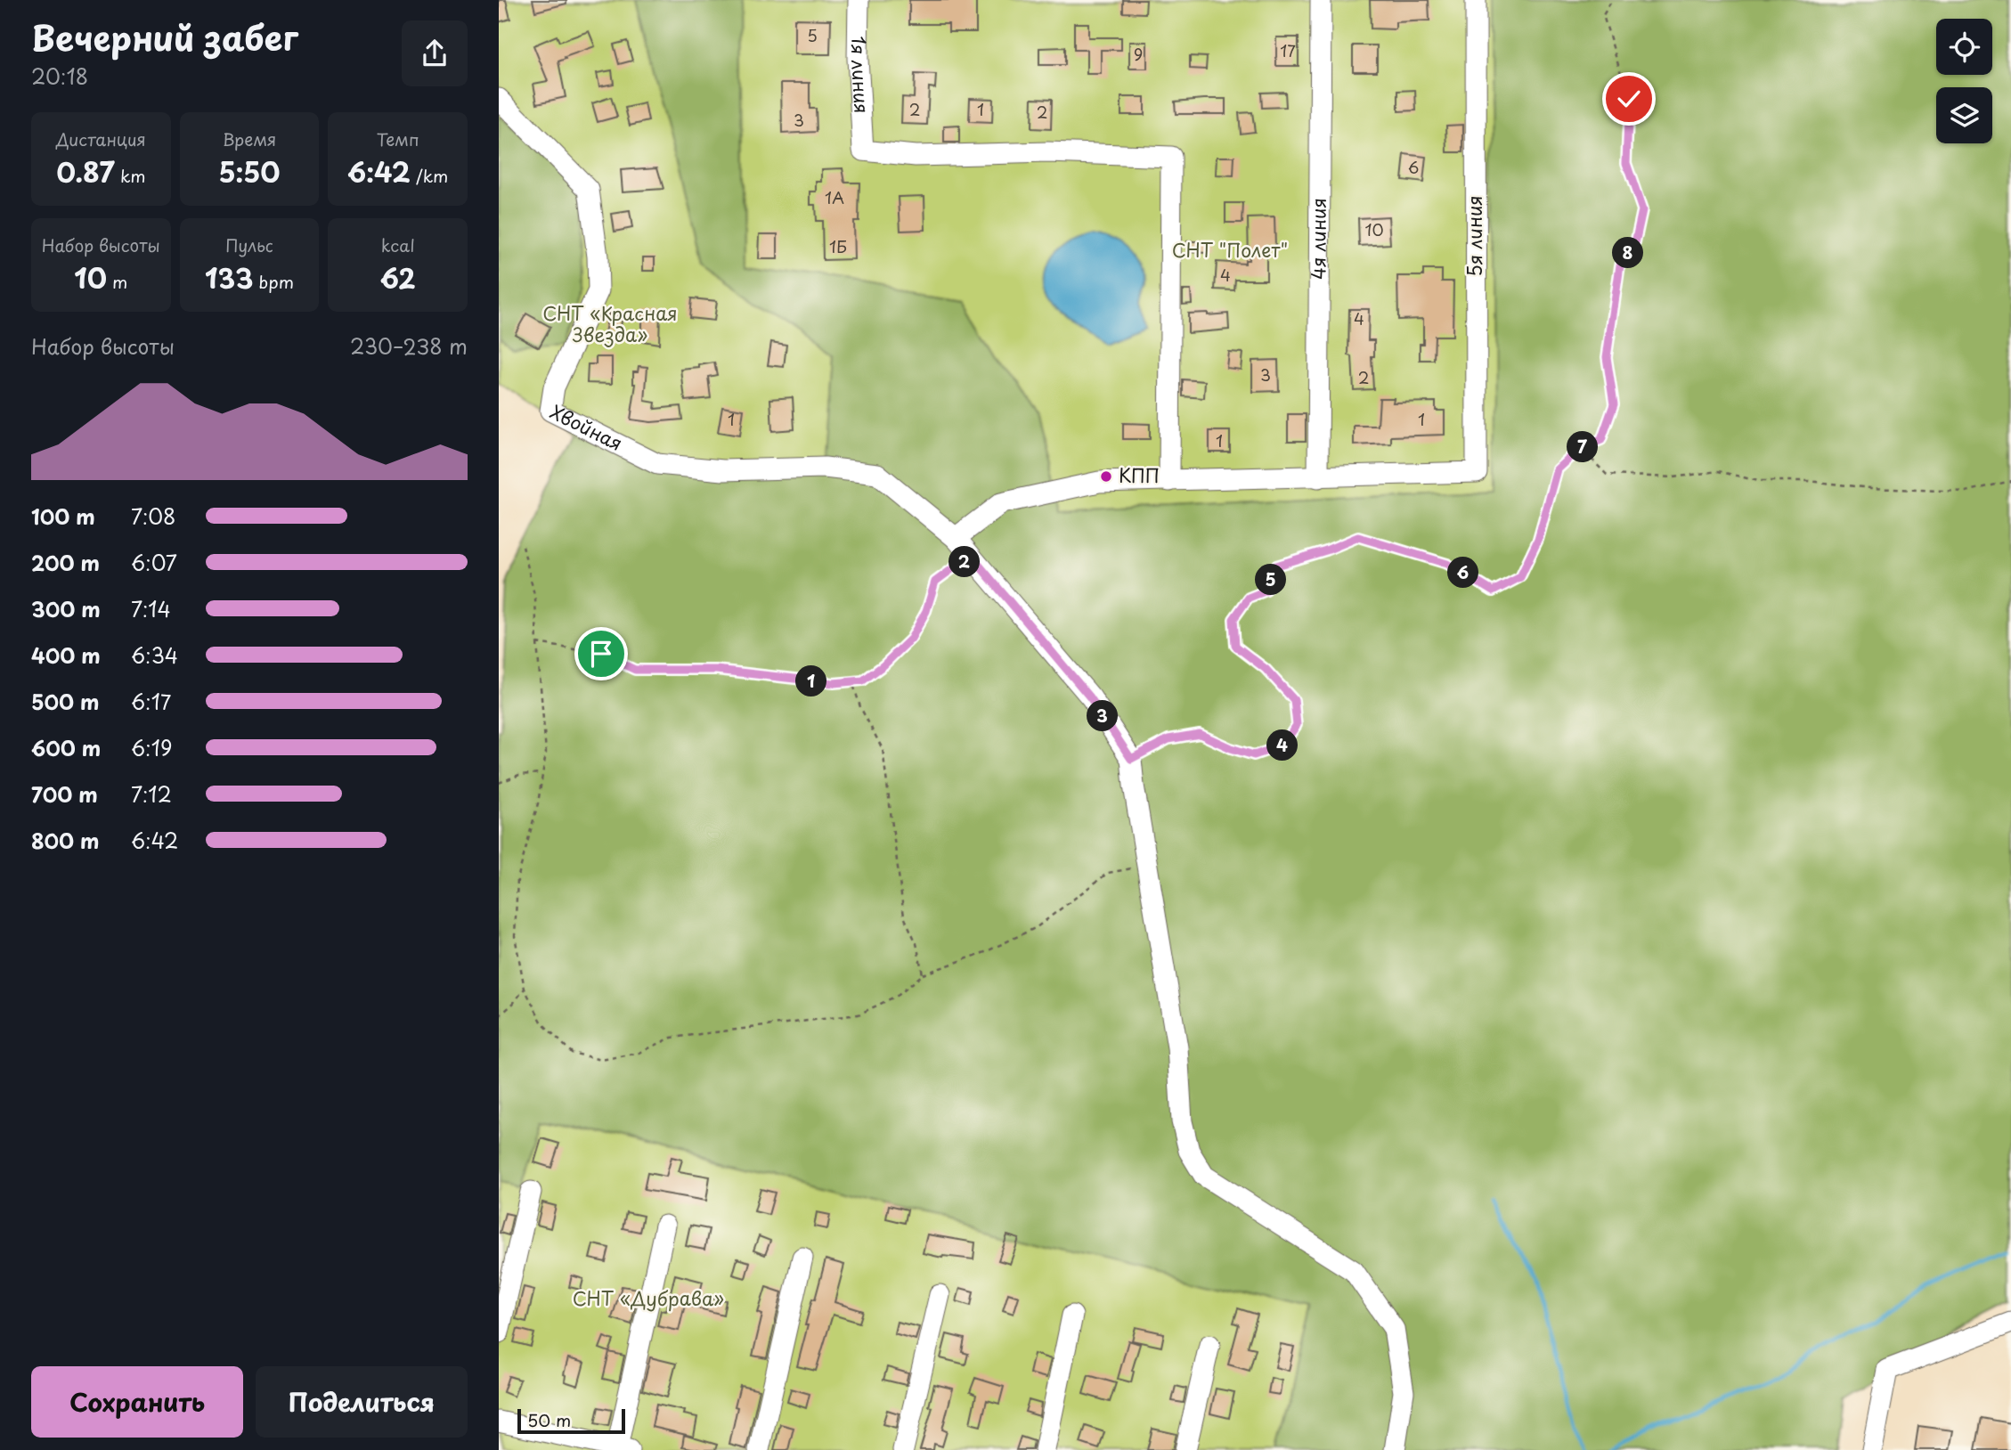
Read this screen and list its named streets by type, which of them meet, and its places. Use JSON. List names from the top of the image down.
{
  "streets": {
    "street": [
      "1я линия",
      "5я линия",
      "4я линия",
      "Хвойная"
    ]
  },
  "crossings": [
    ["5я линия", "4я линия"]
  ],
  "parks": ["СНТ \"Полет\"", "СНТ «Красная Звезда»", "СНТ «Дубрава»"],
  "places": ["КПП"],
  "house_numbers": [
    "5",
    "17",
    "9",
    "2",
    "1",
    "2",
    "3",
    "6",
    "1А",
    "10",
    "1Б",
    "4",
    "4",
    "3",
    "2",
    "1",
    "1",
    "1"
  ],
  "scale_bar": "50 m",
  "page": {
    "heading": ["Вечерний забег", "20:18"],
    "stats": [
      ["Дистанция", "0.87 km"],
      ["Время", "5:50"],
      ["Темп", "6:42 /km"],
      ["Набор высоты", "10 m"],
      ["Пульс", "133 bpm"],
      ["kcal", "62"]
    ],
    "pins": [
      "8",
      "7",
      "2",
      "6",
      "5",
      "1",
      "3",
      "4"
    ],
    "chart": ["Набор высоты", "230–238 m"],
    "list": [
      {
        "name": "100 m",
        "note": "7:08"
      },
      {
        "name": "200 m",
        "note": "6:07"
      },
      {
        "name": "300 m",
        "note": "7:14"
      },
      {
        "name": "400 m",
        "note": "6:34"
      },
      {
        "name": "500 m",
        "note": "6:17"
      },
      {
        "name": "600 m",
        "note": "6:19"
      },
      {
        "name": "700 m",
        "note": "7:12"
      },
      {
        "name": "800 m",
        "note": "6:42"
      }
    ],
    "buttons": ["Сохранить", "Поделиться"],
    "scale": "50 m"
  }
}
